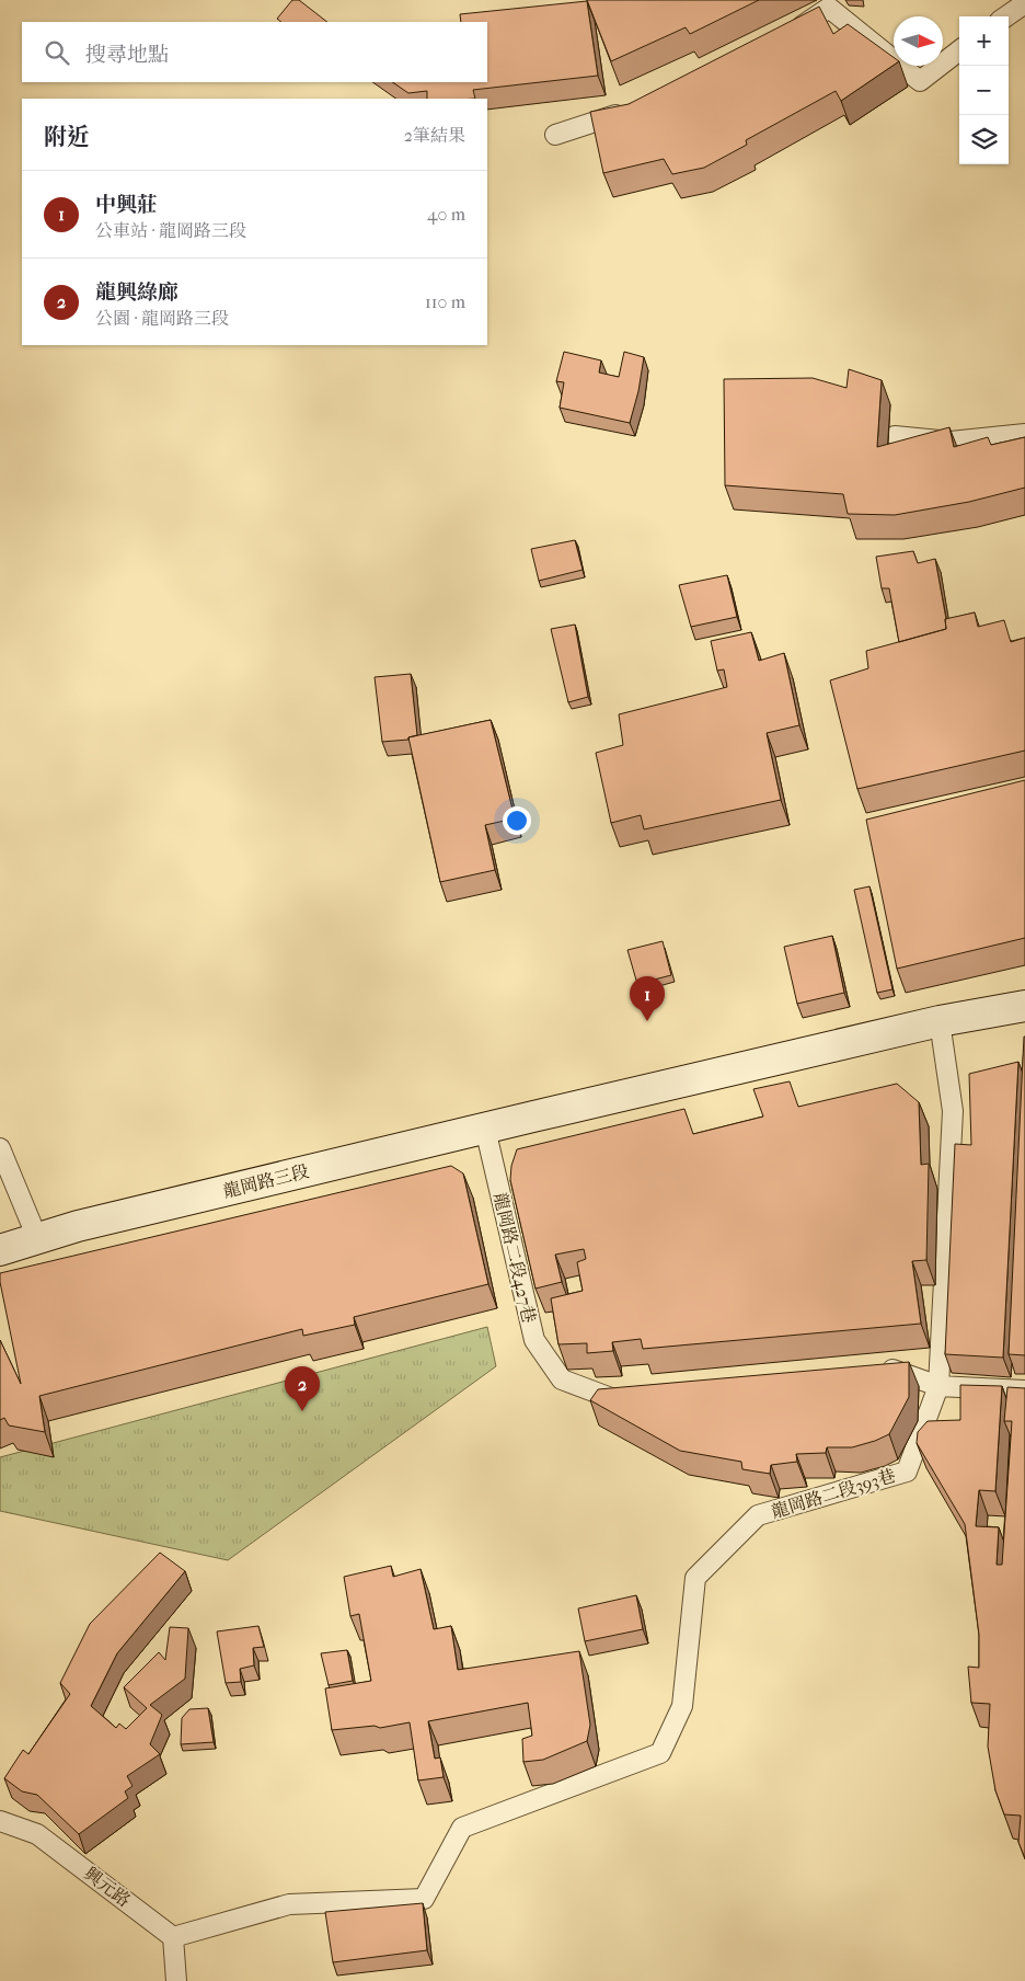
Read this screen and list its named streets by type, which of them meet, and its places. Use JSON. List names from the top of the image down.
{
  "streets": {
    "main road": ["龍岡路三段"],
    "lane": ["龍岡路二段427巷", "龍岡路二段393巷", "興元路"]
  },
  "crossings": [
    ["龍岡路三段", "龍岡路二段427巷"],
    ["龍岡路三段", "龍岡路二段393巷"],
    ["龍岡路二段393巷", "興元路"]
  ],
  "north": "right",
  "page": {
    "map_buttons": ["+", "−"],
    "search": "搜尋地點",
    "heading": ["附近", "2筆結果"],
    "list": [
      {
        "mark": "1",
        "name": "中興莊",
        "note": "公車站 · 龍岡路三段",
        "value": "40 m"
      },
      {
        "mark": "2",
        "name": "龍興綠廊",
        "note": "公園 · 龍岡路三段",
        "value": "110 m"
      }
    ],
    "pins": ["1", "2"]
  }
}
